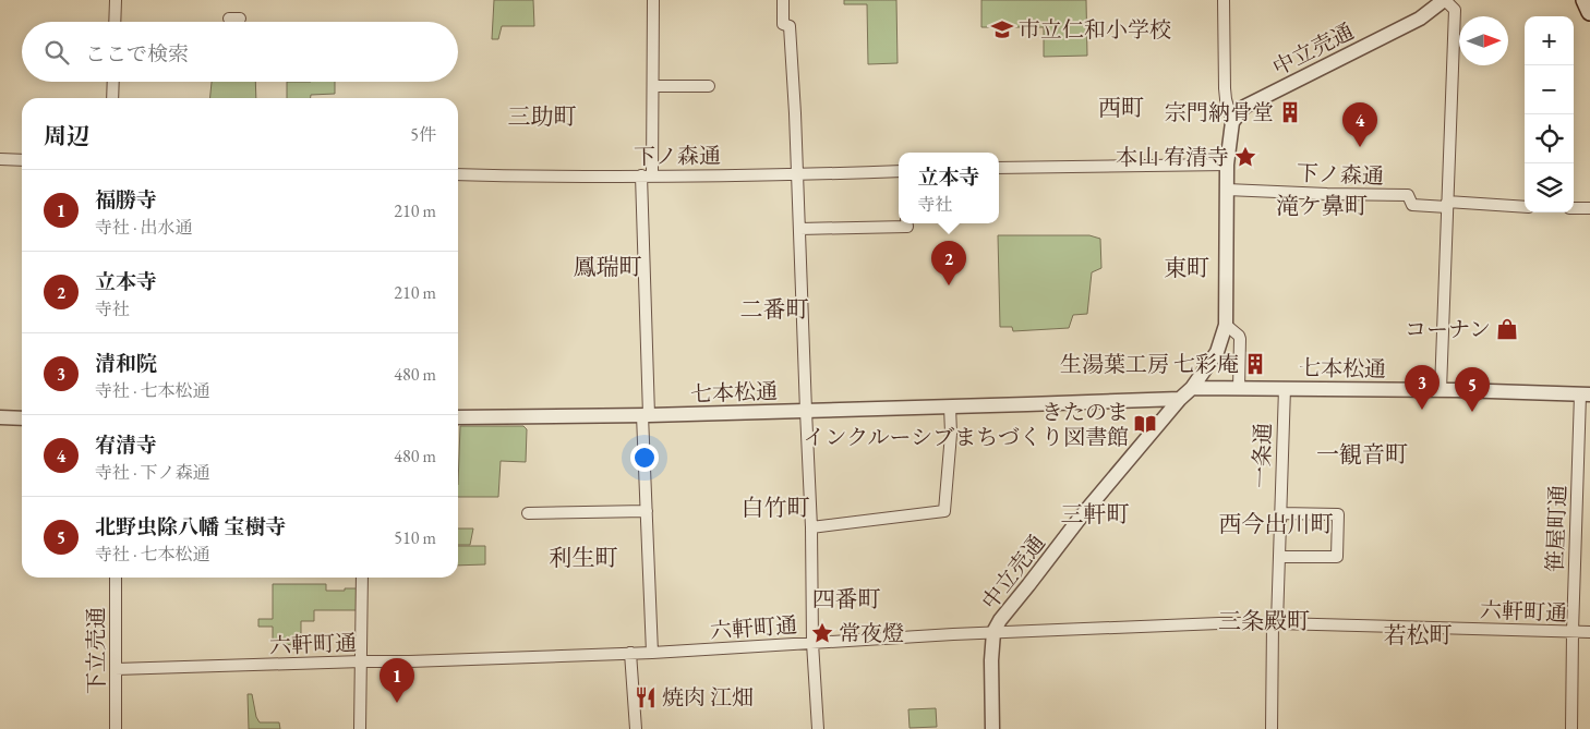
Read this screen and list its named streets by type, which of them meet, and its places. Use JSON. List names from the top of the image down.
{
  "streets": {
    "street": [
      "中立売通",
      "下ノ森通",
      "七本松通",
      "一条通",
      "笹屋町通",
      "六軒町通",
      "下立売通"
    ]
  },
  "crossings": [
    ["中立売通", "七本松通"],
    ["中立売通", "六軒町通"],
    ["七本松通", "一条通"],
    ["七本松通", "笹屋町通"],
    ["一条通", "六軒町通"],
    ["笹屋町通", "六軒町通"],
    ["六軒町通", "下立売通"]
  ],
  "districts": [
    "西町",
    "三助町",
    "滝ケ鼻町",
    "鳳瑞町",
    "東町",
    "二番町",
    "一観音町",
    "白竹町",
    "三軒町",
    "西今出川町",
    "利生町",
    "四番町",
    "三条殿町",
    "若松町"
  ],
  "places": {
    "school or university": ["市立仁和小学校"],
    "building": ["宗門納骨堂", "生湯葉工房 七彩庵"],
    "place": ["本山 宥清寺", "常夜燈"],
    "shop": ["コーナン"],
    "library": ["きたのま インクルーシブまちづくり図書館"],
    "restaurant": ["焼肉 江畑"]
  },
  "north": "right",
  "page": {
    "map_buttons": ["+", "−"],
    "search": "ここで検索",
    "heading": ["周辺", "5件"],
    "pins": [
      "4",
      "2",
      "3",
      "5",
      "1"
    ],
    "popup": ["立本寺", "寺社"],
    "list": [
      {
        "mark": "1",
        "name": "福勝寺",
        "note": "寺社 · 出水通",
        "value": "210 m"
      },
      {
        "mark": "2",
        "name": "立本寺",
        "note": "寺社",
        "value": "210 m"
      },
      {
        "mark": "3",
        "name": "清和院",
        "note": "寺社 · 七本松通",
        "value": "480 m"
      },
      {
        "mark": "4",
        "name": "宥清寺",
        "note": "寺社 · 下ノ森通",
        "value": "480 m"
      },
      {
        "mark": "5",
        "name": "北野虫除八幡 宝樹寺",
        "note": "寺社 · 七本松通",
        "value": "510 m"
      }
    ]
  }
}
